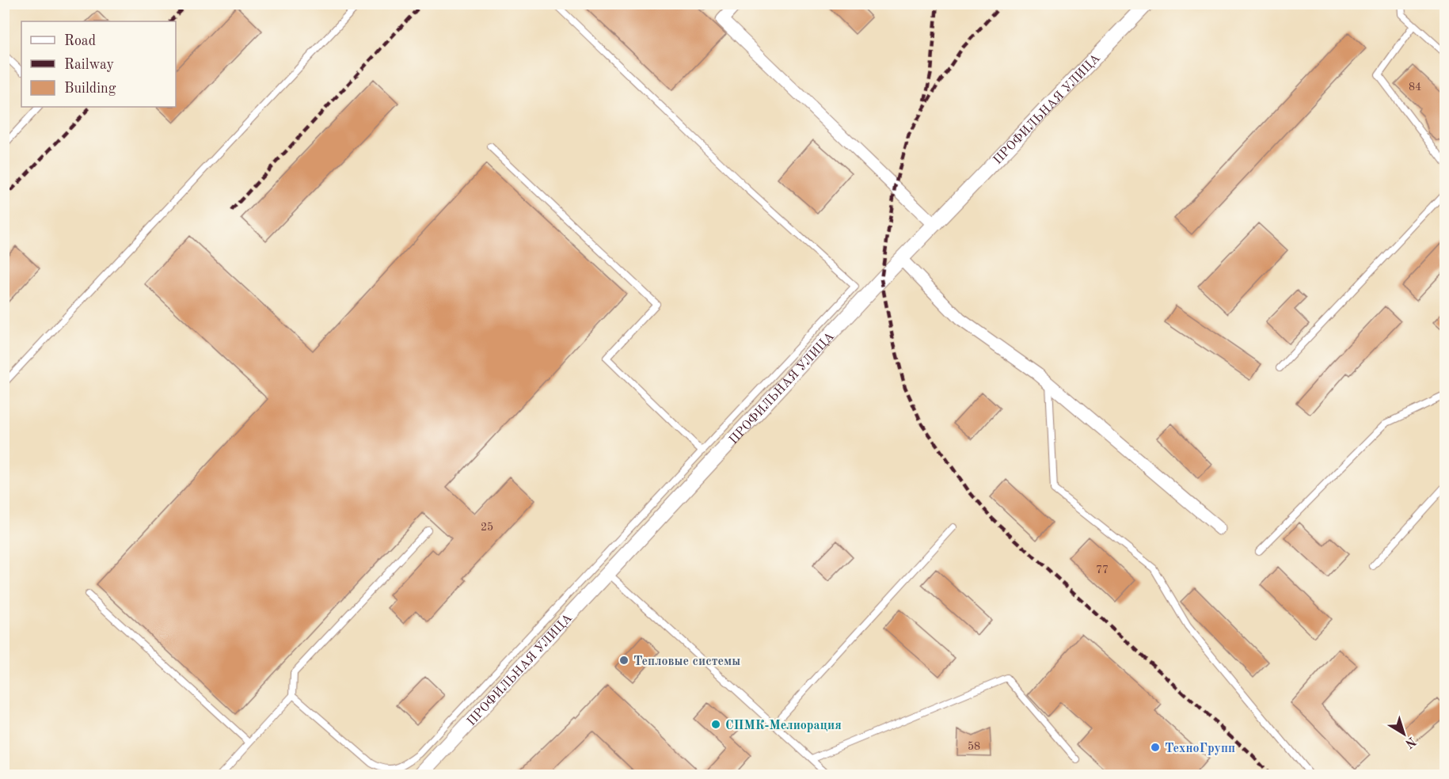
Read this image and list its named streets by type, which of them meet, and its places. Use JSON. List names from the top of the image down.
{
  "streets": {
    "street": ["ПРОФИЛЬНАЯ УЛИЦА"]
  },
  "places": ["Тепловые системы", "СПМК-Мелиорация", "ТехноГрупп"],
  "house_numbers": [
    "84",
    "25",
    "77",
    "58"
  ],
  "legend": ["Road", "Railway", "Building"],
  "north": "bottom right"
}
